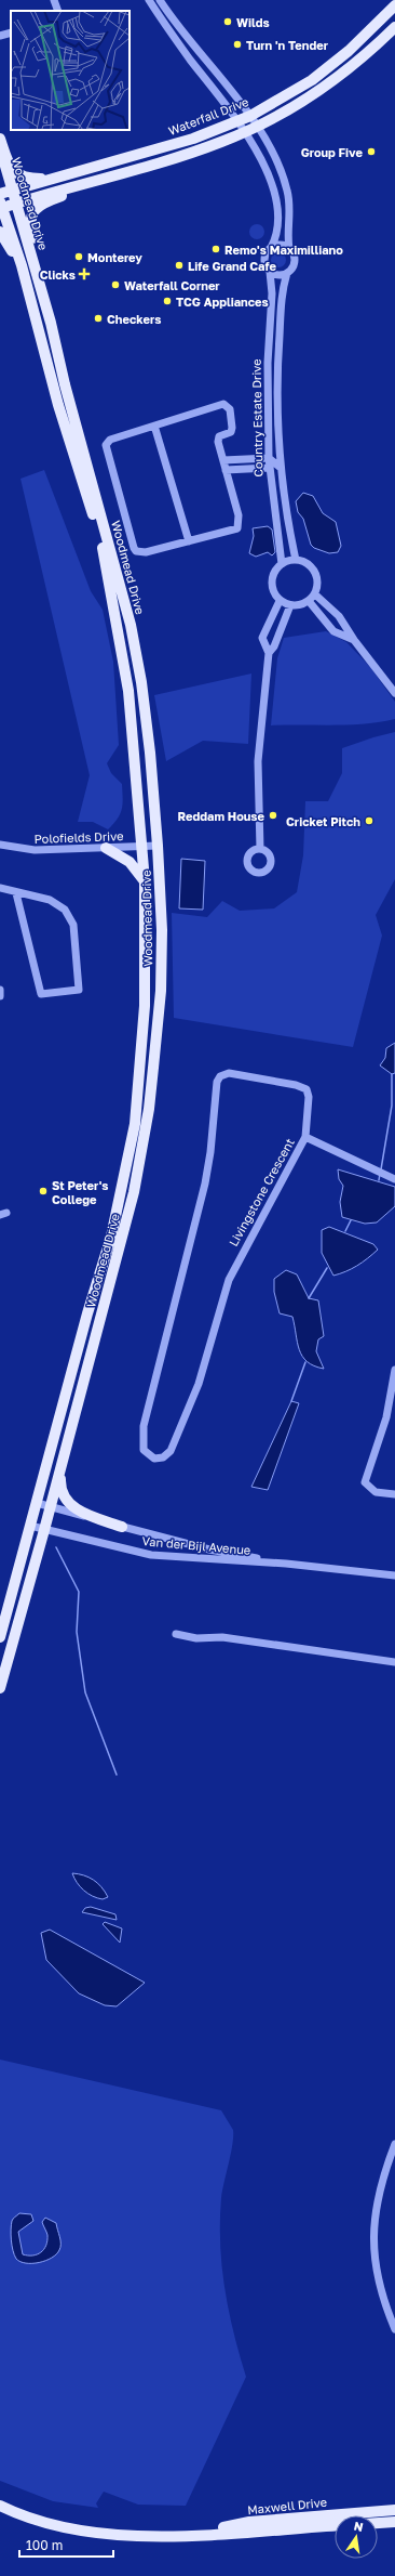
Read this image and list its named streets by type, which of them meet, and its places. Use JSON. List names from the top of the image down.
{
  "streets": {
    "main road": ["Waterfall Drive", "Woodmead Drive", "Maxwell Drive"],
    "street": [
      "Country Estate Drive",
      "Polofields Drive",
      "Livingstone Crescent",
      "Van der Bijl Avenue"
    ]
  },
  "crossings": [
    ["Waterfall Drive", "Woodmead Drive"],
    ["Woodmead Drive", "Polofields Drive"],
    ["Woodmead Drive", "Van der Bijl Avenue"]
  ],
  "places": {
    "other": [
      "Wilds",
      "Turn 'n Tender",
      "Group Five",
      "Remo's Maximilliano",
      "Monterey",
      "Life Grand Cafe",
      "Waterfall Corner",
      "TCG Appliances",
      "Checkers",
      "Reddam House",
      "Cricket Pitch",
      "St Peter's College"
    ],
    "health": ["Clicks"]
  },
  "scale_bar": "100 m",
  "north": "top"
}
